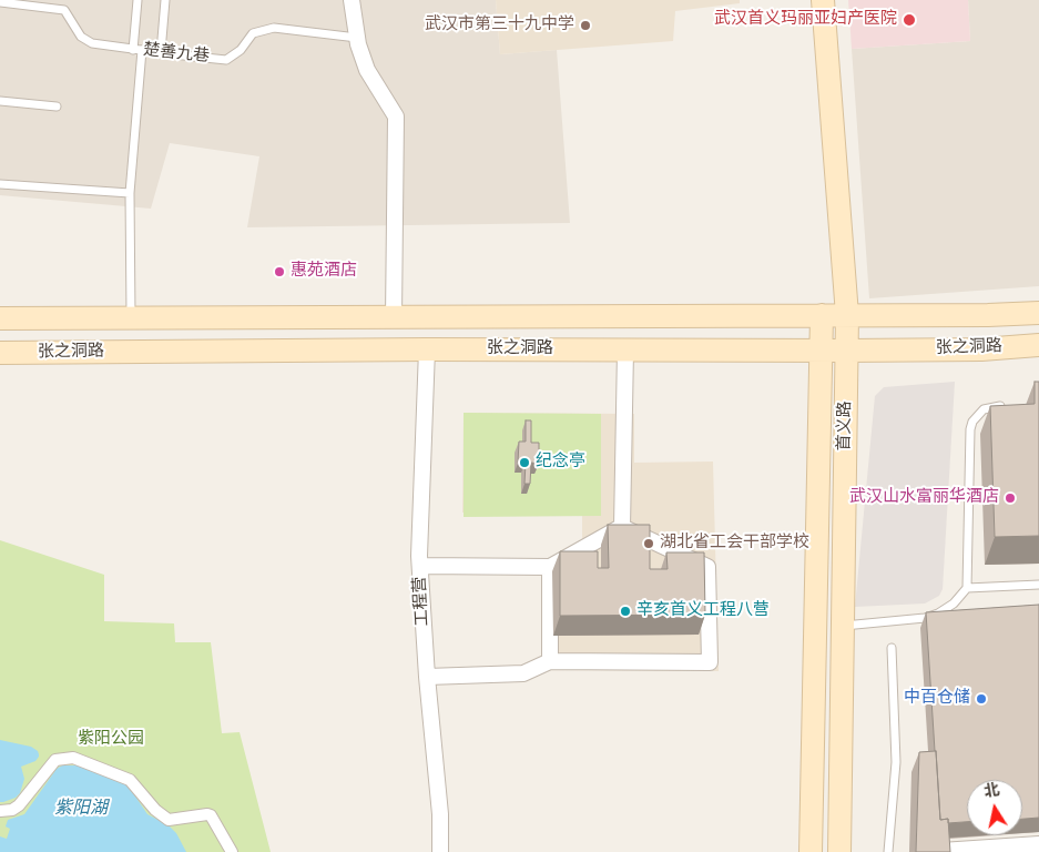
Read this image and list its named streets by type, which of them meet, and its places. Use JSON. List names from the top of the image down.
{
  "streets": {
    "main road": ["张之洞路", "首义路"],
    "street": ["工程营"],
    "lane": ["楚善九巷"]
  },
  "crossings": [
    ["张之洞路", "首义路"],
    ["张之洞路", "工程营"]
  ],
  "water": ["紫阳湖"],
  "parks": ["紫阳公园"],
  "places": [
    "武汉首义玛丽亚妇产医院",
    "武汉市第三十九中学",
    "惠苑酒店",
    "纪念亭",
    "武汉山水富丽华酒店",
    "湖北省工会干部学校",
    "辛亥首义工程八营",
    "中百仓储"
  ],
  "north": "top"
}
